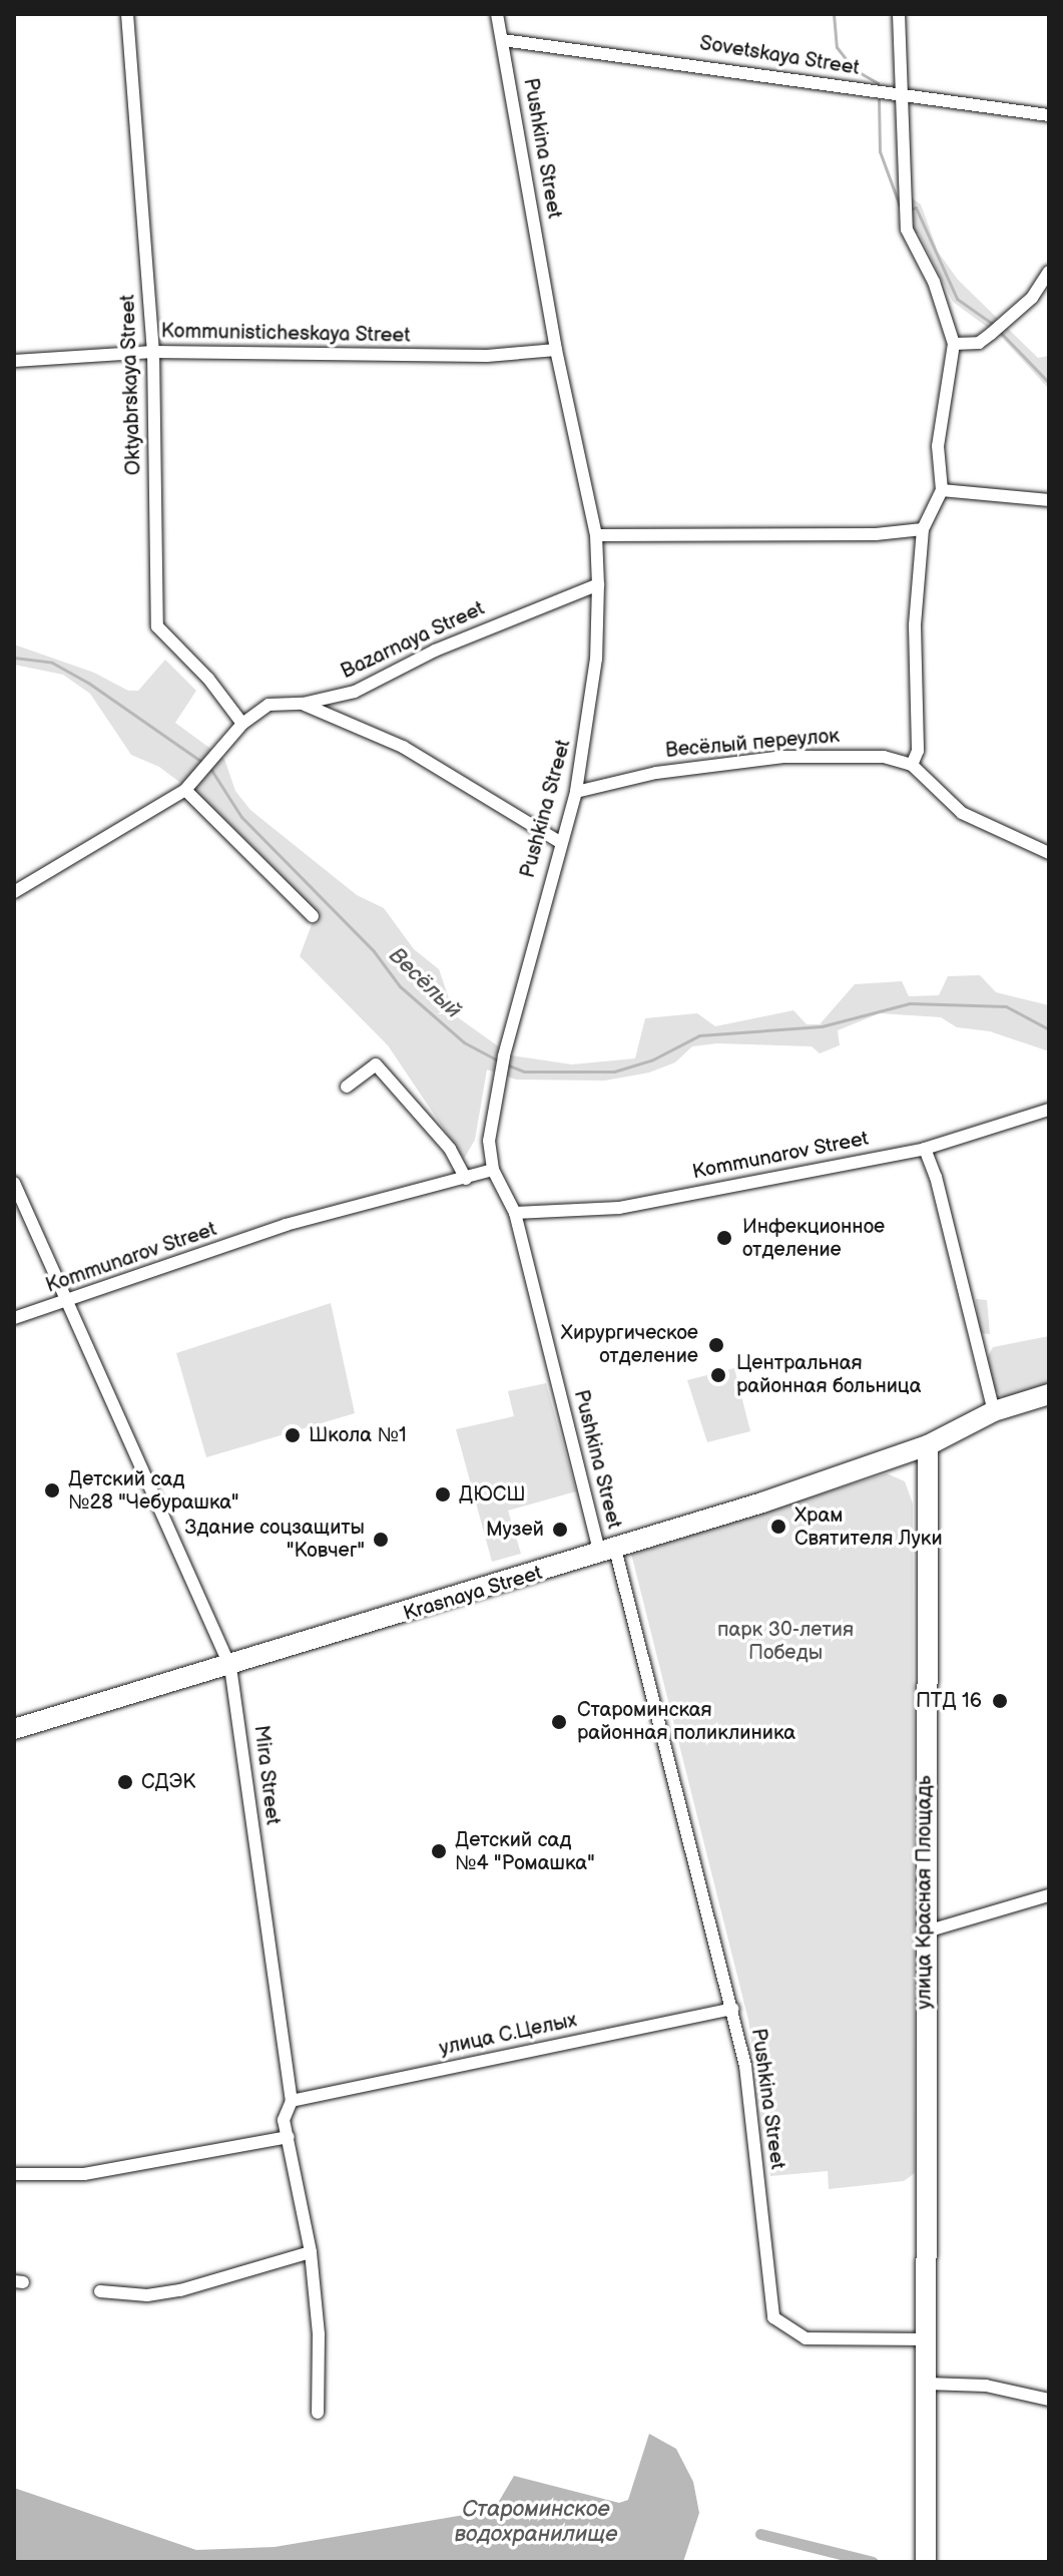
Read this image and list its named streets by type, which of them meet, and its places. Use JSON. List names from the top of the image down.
{
  "streets": {
    "main road": ["Krasnaya Street", "улица Красная Площадь"],
    "street": [
      "Sovetskaya Street",
      "Pushkina Street",
      "Kommunisticheskaya Street",
      "Oktyabrskaya Street",
      "Bazarnaya Street",
      "Весёлый переулок",
      "Kommunarov Street",
      "Mira Street",
      "улица С.Целых"
    ]
  },
  "crossings": [
    ["Sovetskaya Street", "Pushkina Street"],
    ["Pushkina Street", "Kommunisticheskaya Street"],
    ["Pushkina Street", "Bazarnaya Street"],
    ["Pushkina Street", "Весёлый переулок"],
    ["Pushkina Street", "Kommunarov Street"],
    ["Pushkina Street", "Krasnaya Street"],
    ["Pushkina Street", "улица Красная Площадь"],
    ["Pushkina Street", "улица С.Целых"],
    ["Kommunisticheskaya Street", "Oktyabrskaya Street"],
    ["Oktyabrskaya Street", "Bazarnaya Street"],
    ["Kommunarov Street", "Mira Street"],
    ["Krasnaya Street", "Mira Street"],
    ["Krasnaya Street", "улица Красная Площадь"],
    ["Mira Street", "улица С.Целых"]
  ],
  "water": ["Весёлый", "Староминское водохранилище"],
  "parks": ["парк 30-летия Победы"],
  "places": [
    "Инфекционное отделение",
    "Хирургическое отделение",
    "Центральная районная больница",
    "Школа №1",
    "Детский сад №28 \"Чебурашка\"",
    "ДЮСШ",
    "Храм Святителя Луки",
    "Музей",
    "Здание соцзащиты \"Ковчег\"",
    "ПТД 16",
    "Староминская районная поликлиника",
    "СДЭК",
    "Детский сад №4 \"Ромашка\""
  ]
}
